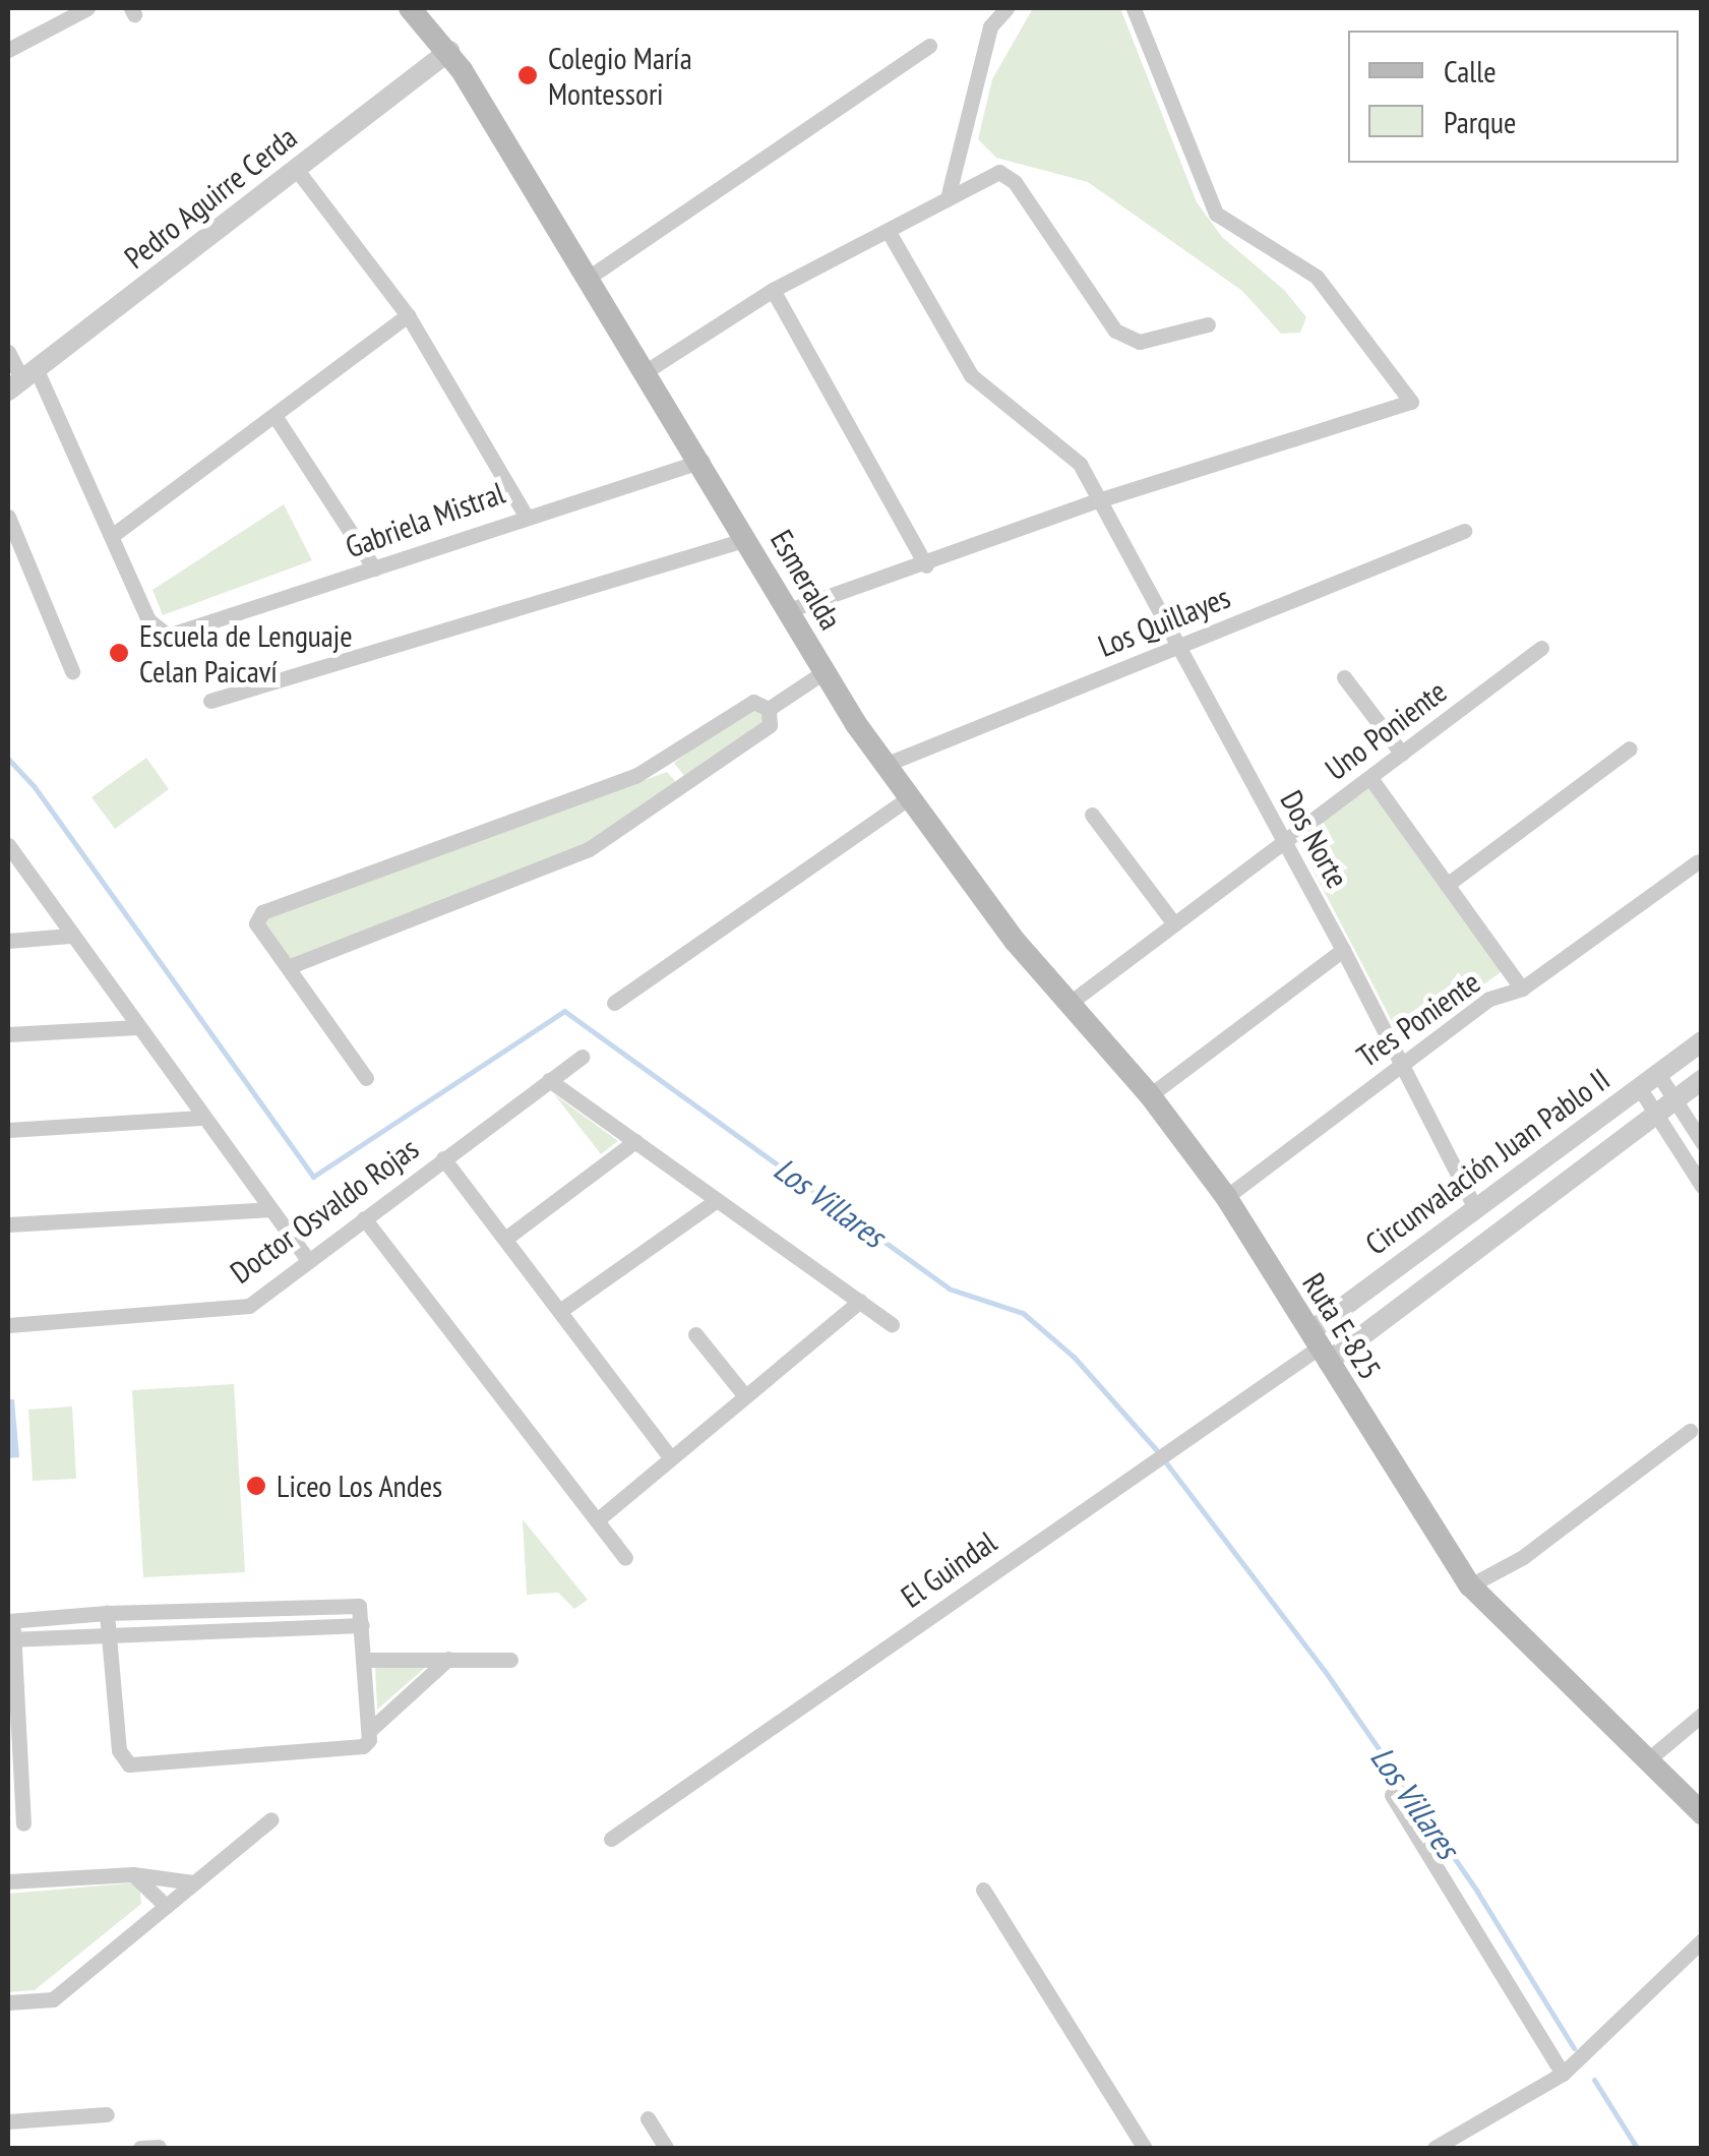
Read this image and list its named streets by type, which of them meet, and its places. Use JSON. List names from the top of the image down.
{
  "streets": {
    "main road": ["Esmeralda", "Ruta E-825"],
    "street": [
      "Pedro Aguirre Cerda",
      "Gabriela Mistral",
      "Los Quillayes",
      "Uno Poniente",
      "Dos Norte",
      "Tres Poniente",
      "Circunvalación Juan Pablo II",
      "Doctor Osvaldo Rojas",
      "El Guindal"
    ]
  },
  "crossings": [
    ["Pedro Aguirre Cerda", "Esmeralda"],
    ["Gabriela Mistral", "Esmeralda"],
    ["Esmeralda", "Los Quillayes"],
    ["Esmeralda", "Uno Poniente"],
    ["Esmeralda", "Ruta E-825"],
    ["Los Quillayes", "Dos Norte"],
    ["Uno Poniente", "Dos Norte"],
    ["Dos Norte", "Tres Poniente"],
    ["Dos Norte", "Circunvalación Juan Pablo II"],
    ["Tres Poniente", "Ruta E-825"],
    ["Circunvalación Juan Pablo II", "Ruta E-825"],
    ["Circunvalación Juan Pablo II", "El Guindal"],
    ["Ruta E-825", "El Guindal"]
  ],
  "water": ["Los Villares"],
  "places": ["Colegio María Montessori", "Escuela de Lenguaje Celan Paicaví", "Liceo Los Andes"],
  "legend": ["Calle", "Parque"]
}
